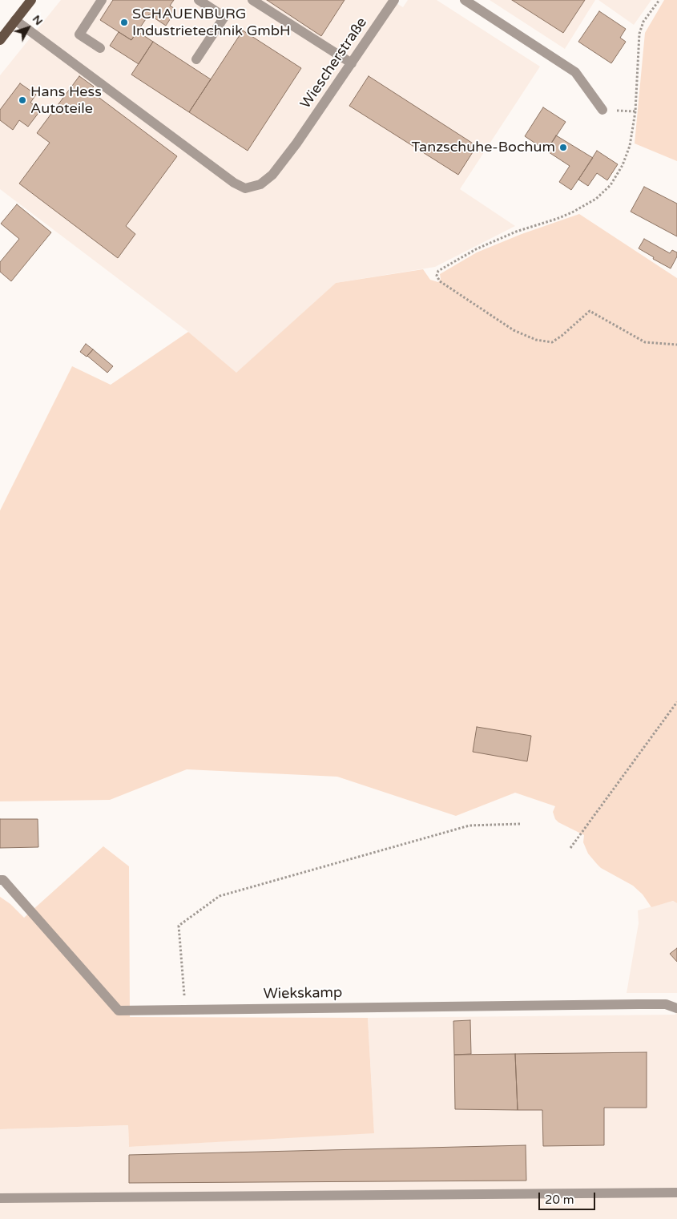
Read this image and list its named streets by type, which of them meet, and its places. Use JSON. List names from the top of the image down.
{
  "streets": {
    "street": ["Wiescherstraße", "Wiekskamp"]
  },
  "places": ["SCHAUENBURG Industrietechnik GmbH", "Hans Hess Autoteile", "Tanzschuhe-Bochum"],
  "scale_bar": "20 m",
  "north": "top right"
}
